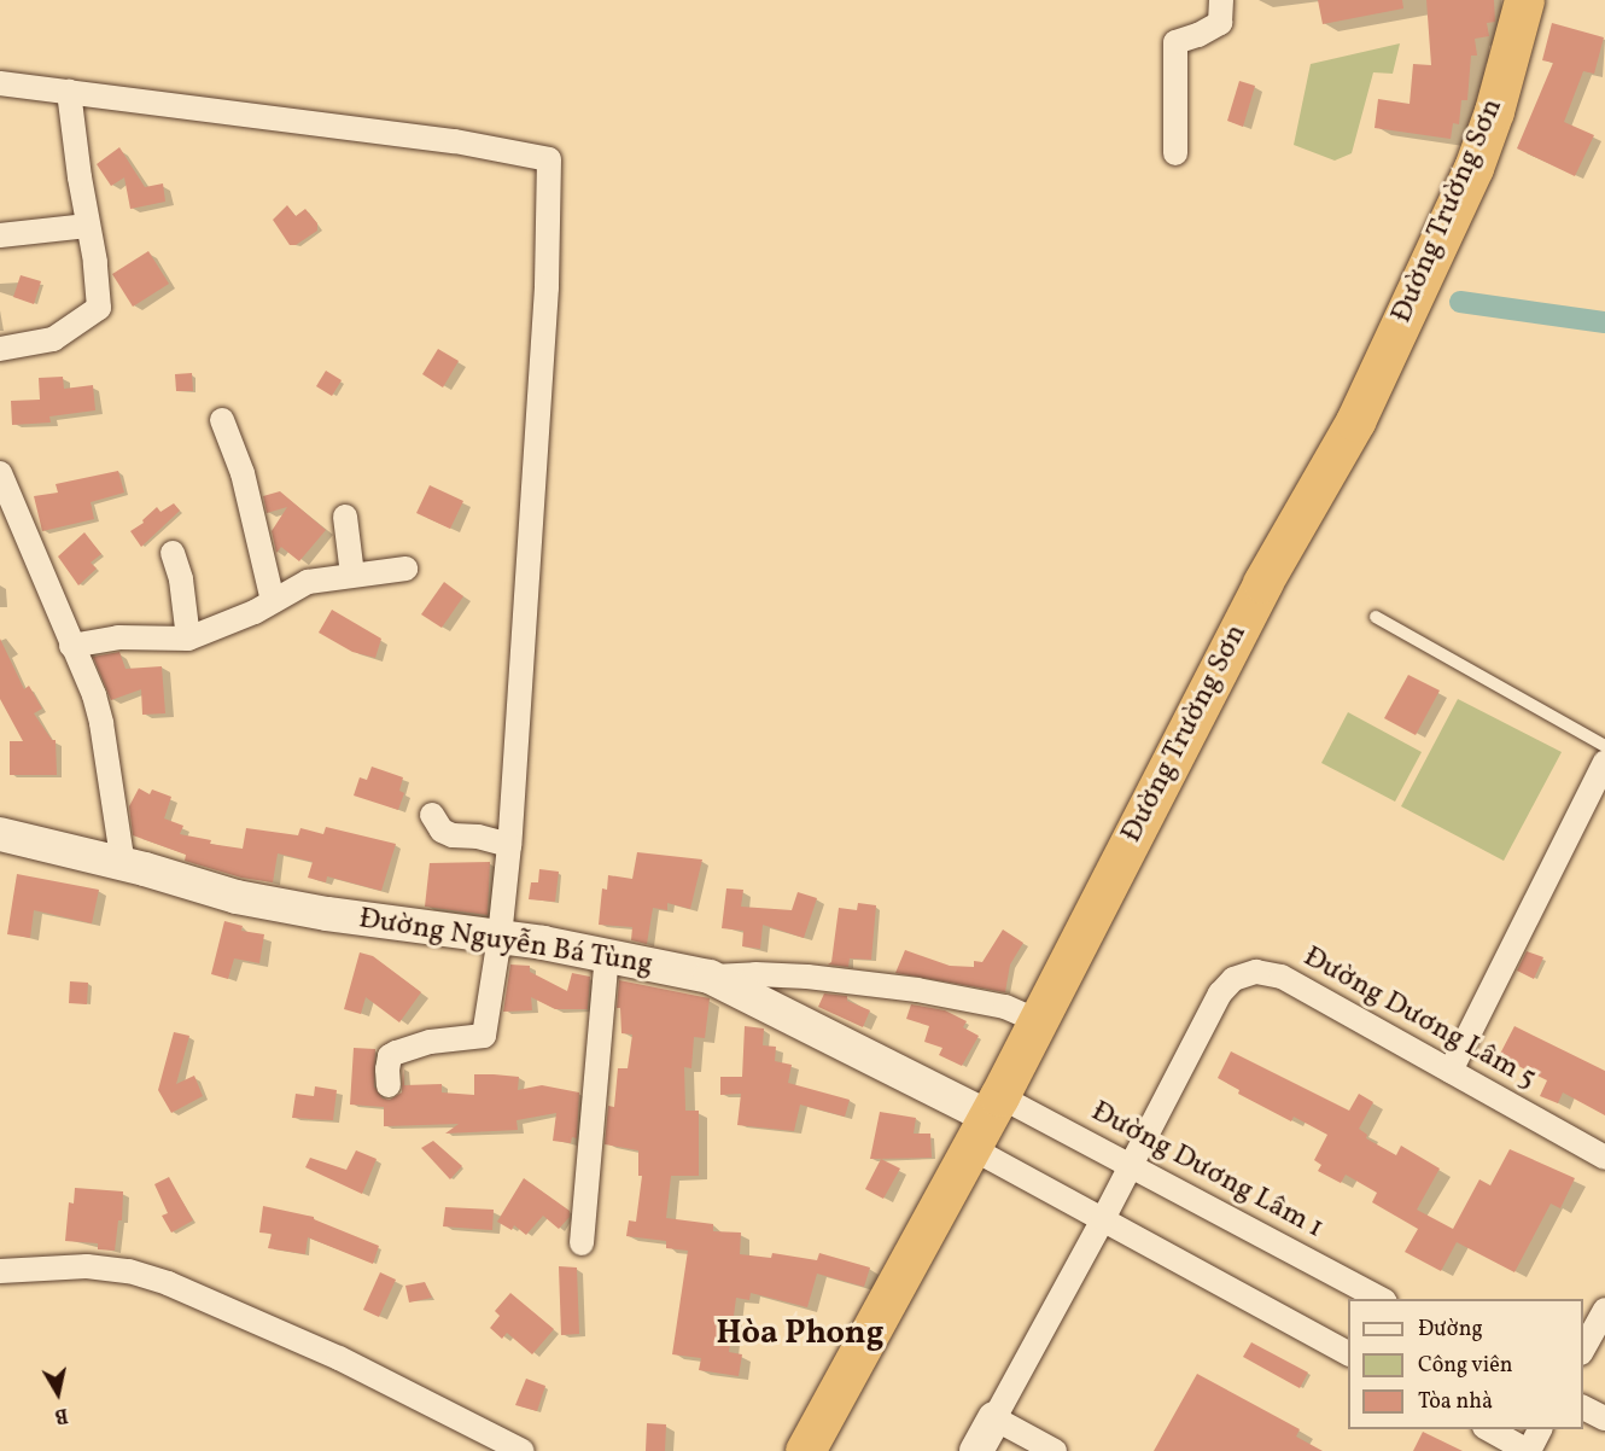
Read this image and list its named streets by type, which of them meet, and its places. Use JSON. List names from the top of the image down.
{
  "streets": {
    "highway": ["Đường Trường Sơn"],
    "main road": ["Đường Nguyễn Bá Tùng"],
    "street": ["Đường Dương Lâm 5", "Đường Dương Lâm 1"]
  },
  "crossings": [
    ["Đường Trường Sơn", "Đường Nguyễn Bá Tùng"],
    ["Đường Trường Sơn", "Đường Dương Lâm 1"],
    ["Đường Nguyễn Bá Tùng", "Đường Dương Lâm 1"],
    ["Đường Dương Lâm 5", "Đường Dương Lâm 1"]
  ],
  "districts": ["Hòa Phong"],
  "legend": ["Đường", "Công viên", "Tòa nhà"],
  "north": "bottom"
}
